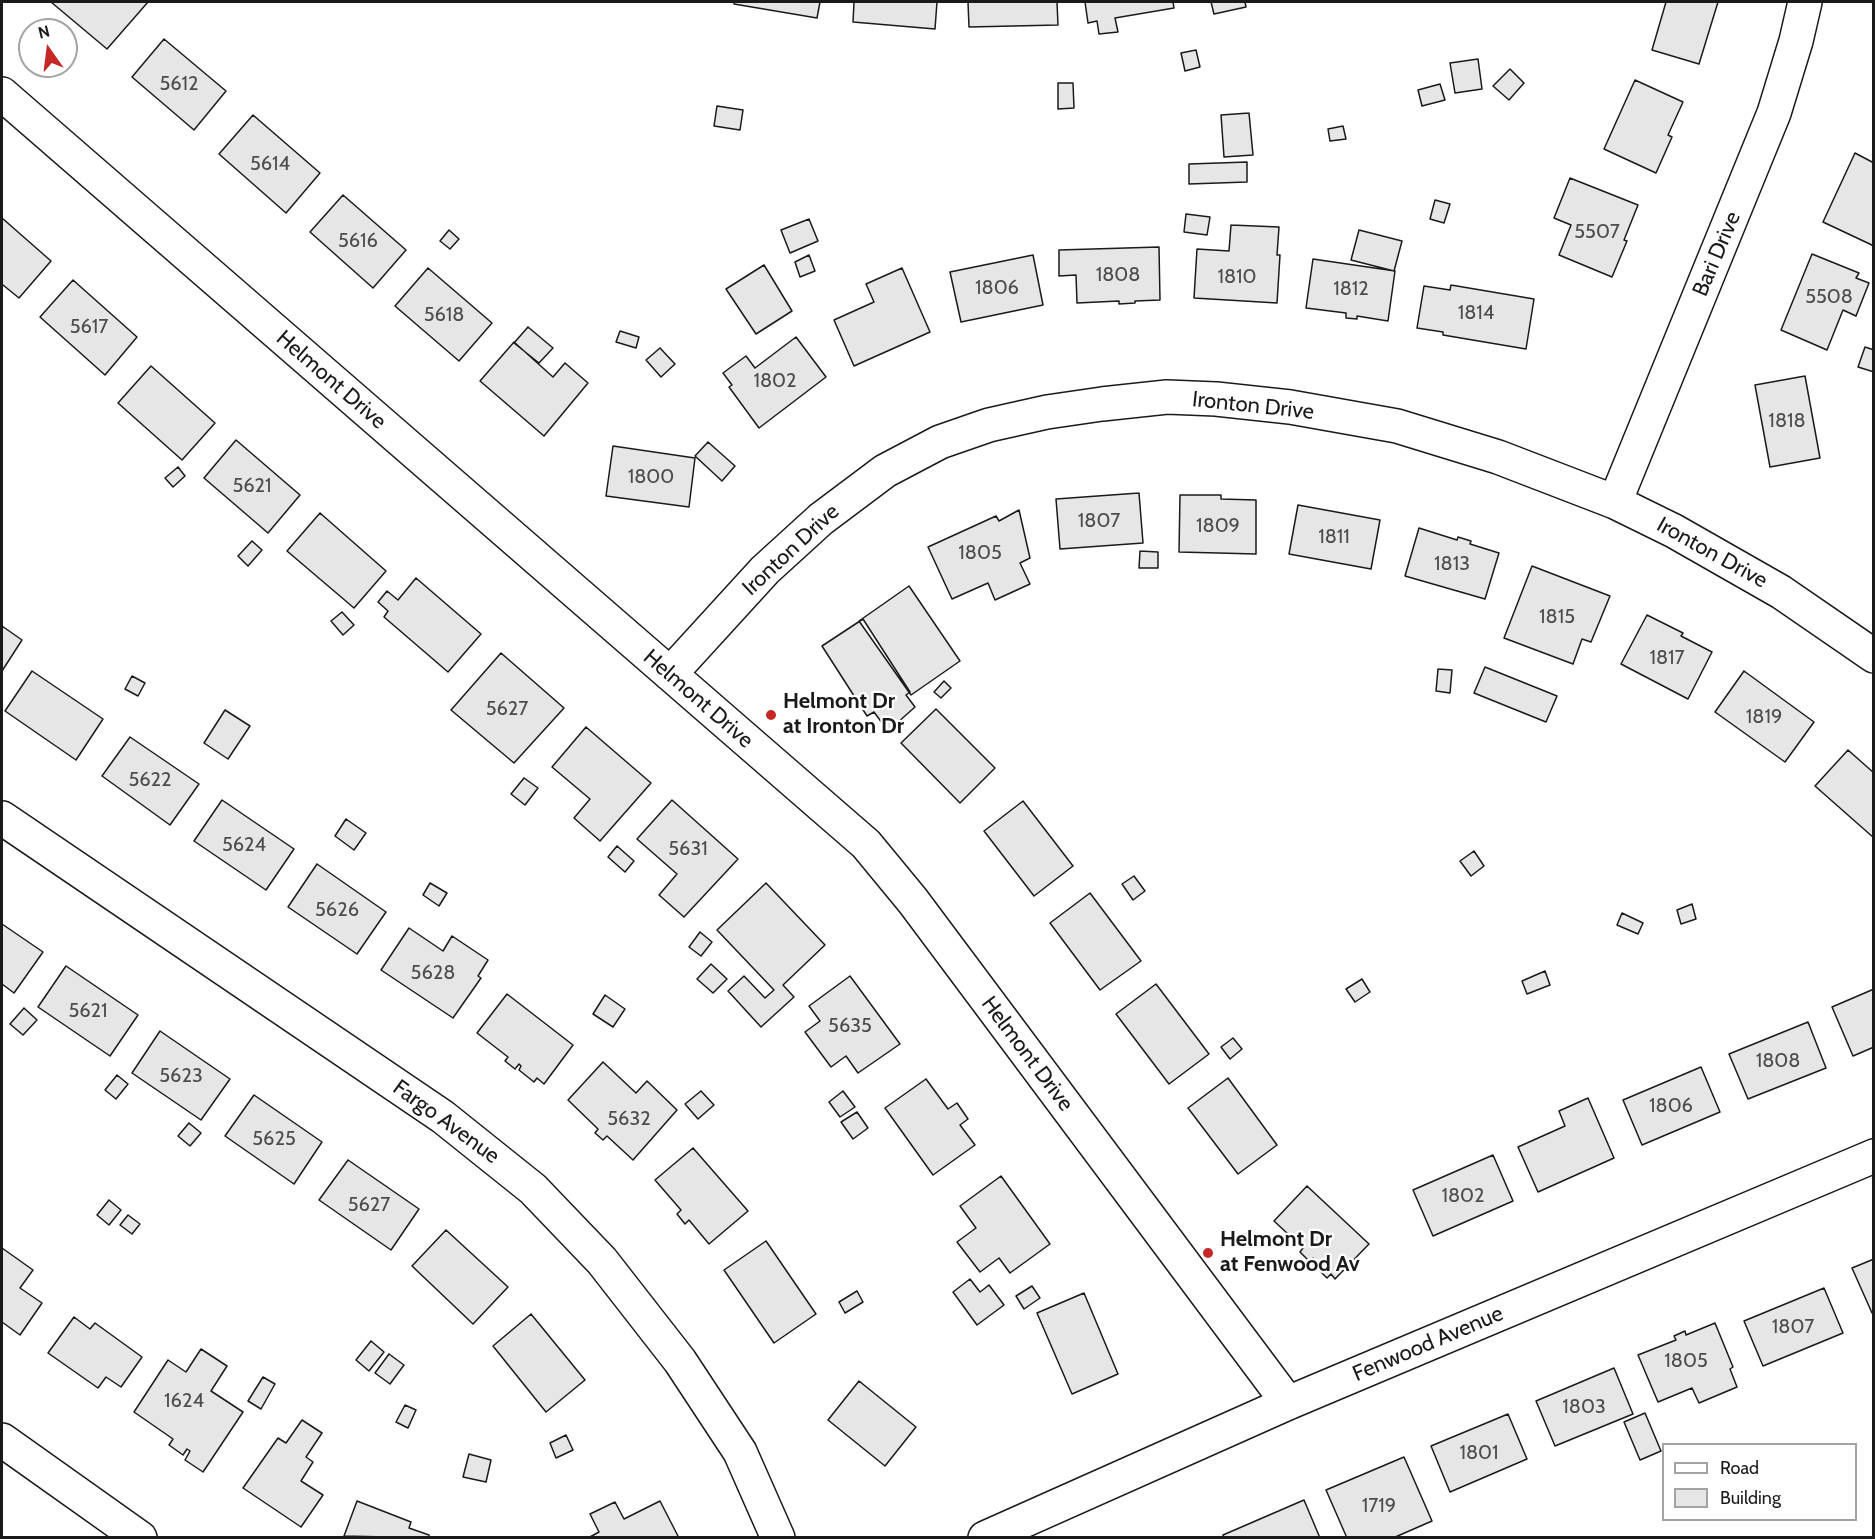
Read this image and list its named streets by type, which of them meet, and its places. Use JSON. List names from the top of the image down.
{
  "streets": {
    "street": [
      "Bari Drive",
      "Helmont Drive",
      "Ironton Drive",
      "Fargo Avenue",
      "Fenwood Avenue"
    ]
  },
  "crossings": [
    ["Bari Drive", "Ironton Drive"],
    ["Helmont Drive", "Ironton Drive"],
    ["Helmont Drive", "Fenwood Avenue"]
  ],
  "places": ["Helmont Dr at Ironton Dr", "Helmont Dr at Fenwood Av"],
  "house_numbers": [
    "5612",
    "5614",
    "5507",
    "5616",
    "1808",
    "1810",
    "1806",
    "1812",
    "5508",
    "1814",
    "5618",
    "5617",
    "1802",
    "1818",
    "1800",
    "5621",
    "1807",
    "1809",
    "1811",
    "1805",
    "1813",
    "1815",
    "1817",
    "5627",
    "1819",
    "5622",
    "5624",
    "5631",
    "5626",
    "5628",
    "5621",
    "5635",
    "1808",
    "5623",
    "1806",
    "5632",
    "5625",
    "1802",
    "5627",
    "1807",
    "1805",
    "1624",
    "1803",
    "1801",
    "1719"
  ],
  "legend": ["Road", "Building"],
  "north": "top"
}
